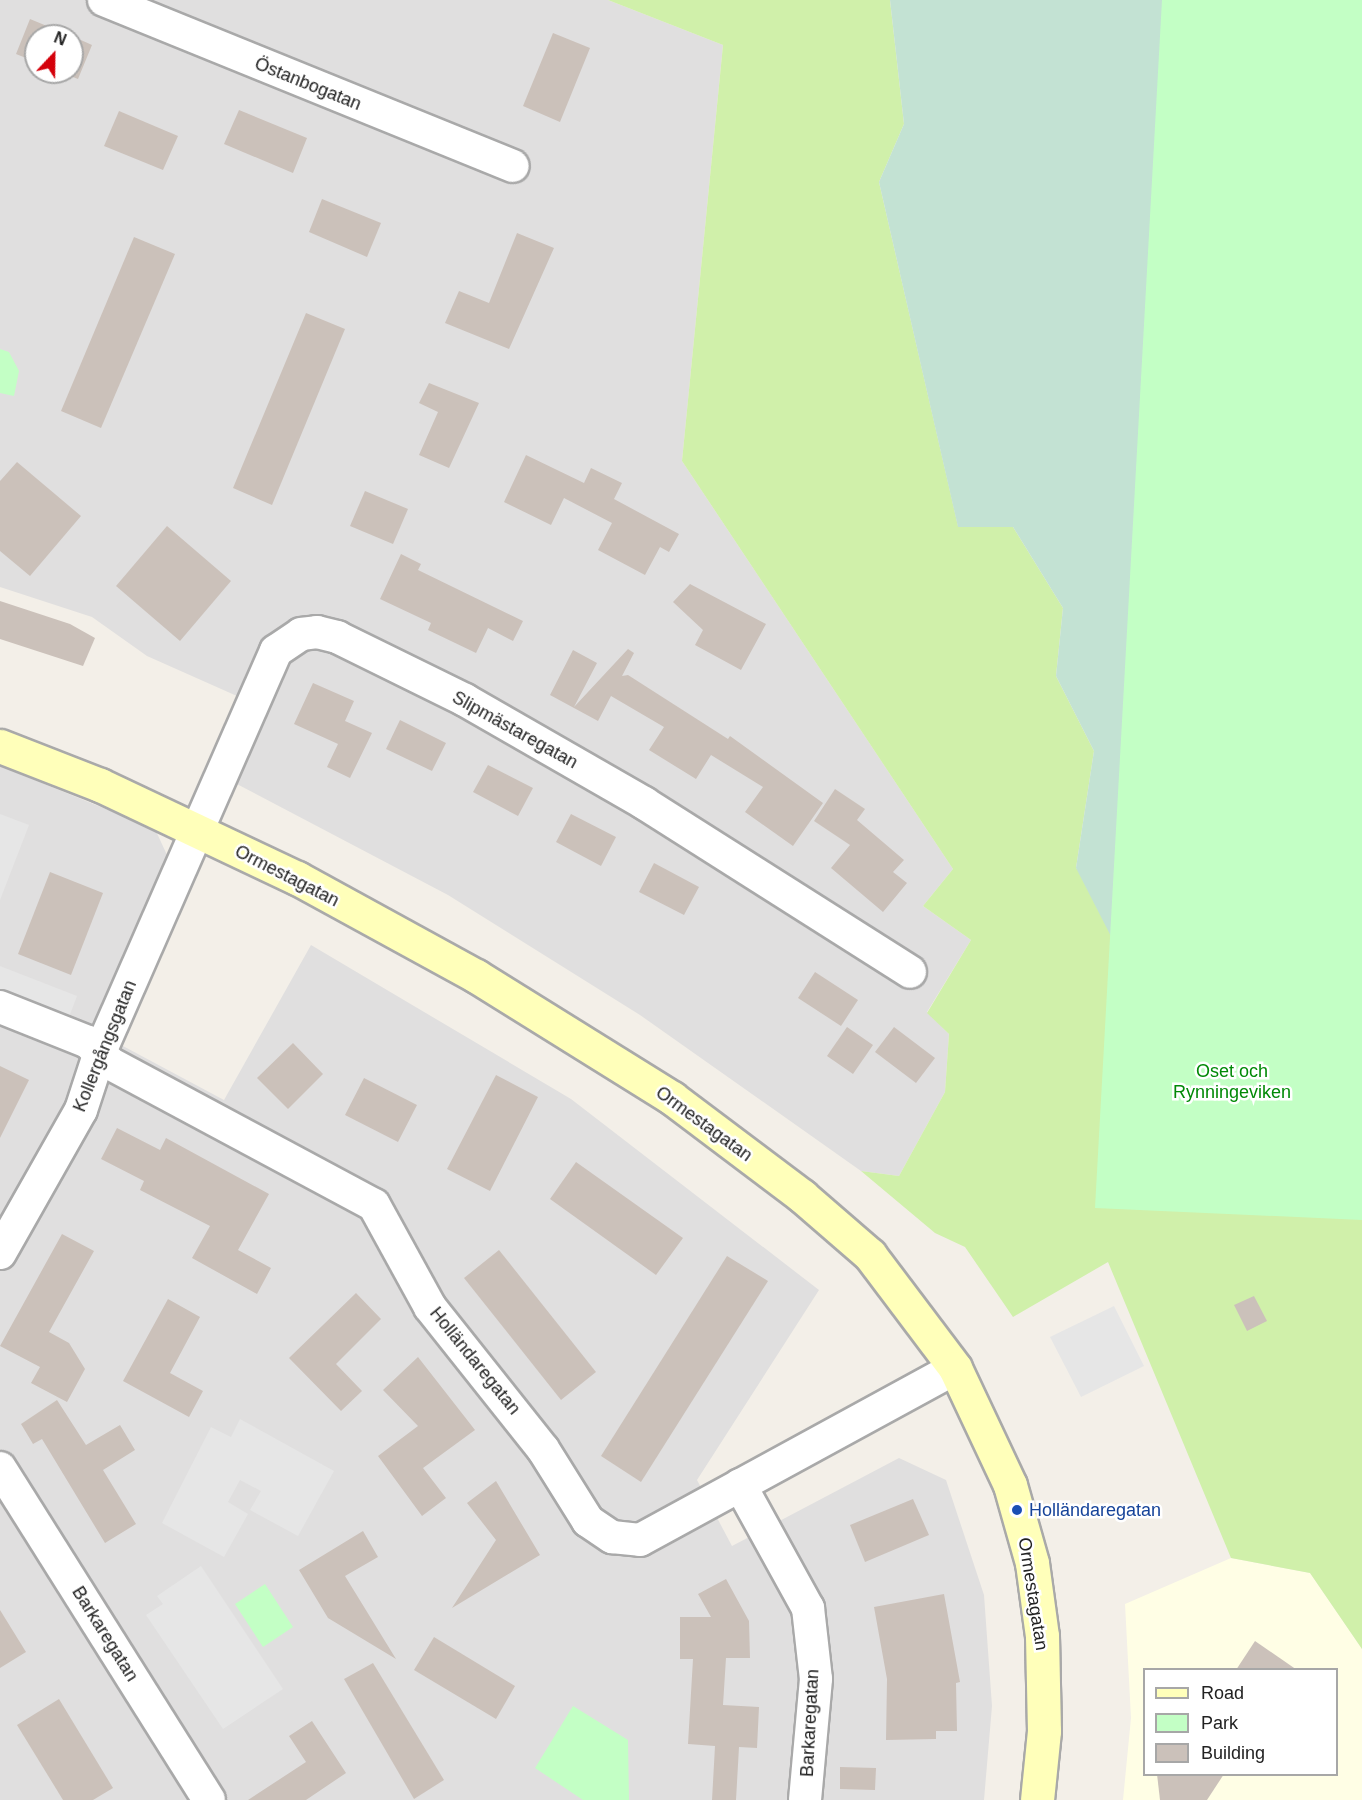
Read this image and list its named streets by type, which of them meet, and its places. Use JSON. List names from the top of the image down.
{
  "streets": {
    "street": [
      "Östanbogatan",
      "Slipmästaregatan",
      "Ormestagatan",
      "Kollergångsgatan",
      "Holländaregatan",
      "Barkaregatan"
    ]
  },
  "crossings": [
    ["Slipmästaregatan", "Ormestagatan"],
    ["Slipmästaregatan", "Kollergångsgatan"],
    ["Ormestagatan", "Kollergångsgatan"],
    ["Ormestagatan", "Holländaregatan"],
    ["Kollergångsgatan", "Holländaregatan"],
    ["Holländaregatan", "Barkaregatan"]
  ],
  "parks": ["Oset och Rynningeviken"],
  "places": ["Holländaregatan"],
  "legend": ["Road", "Park", "Building"],
  "north": "top"
}
